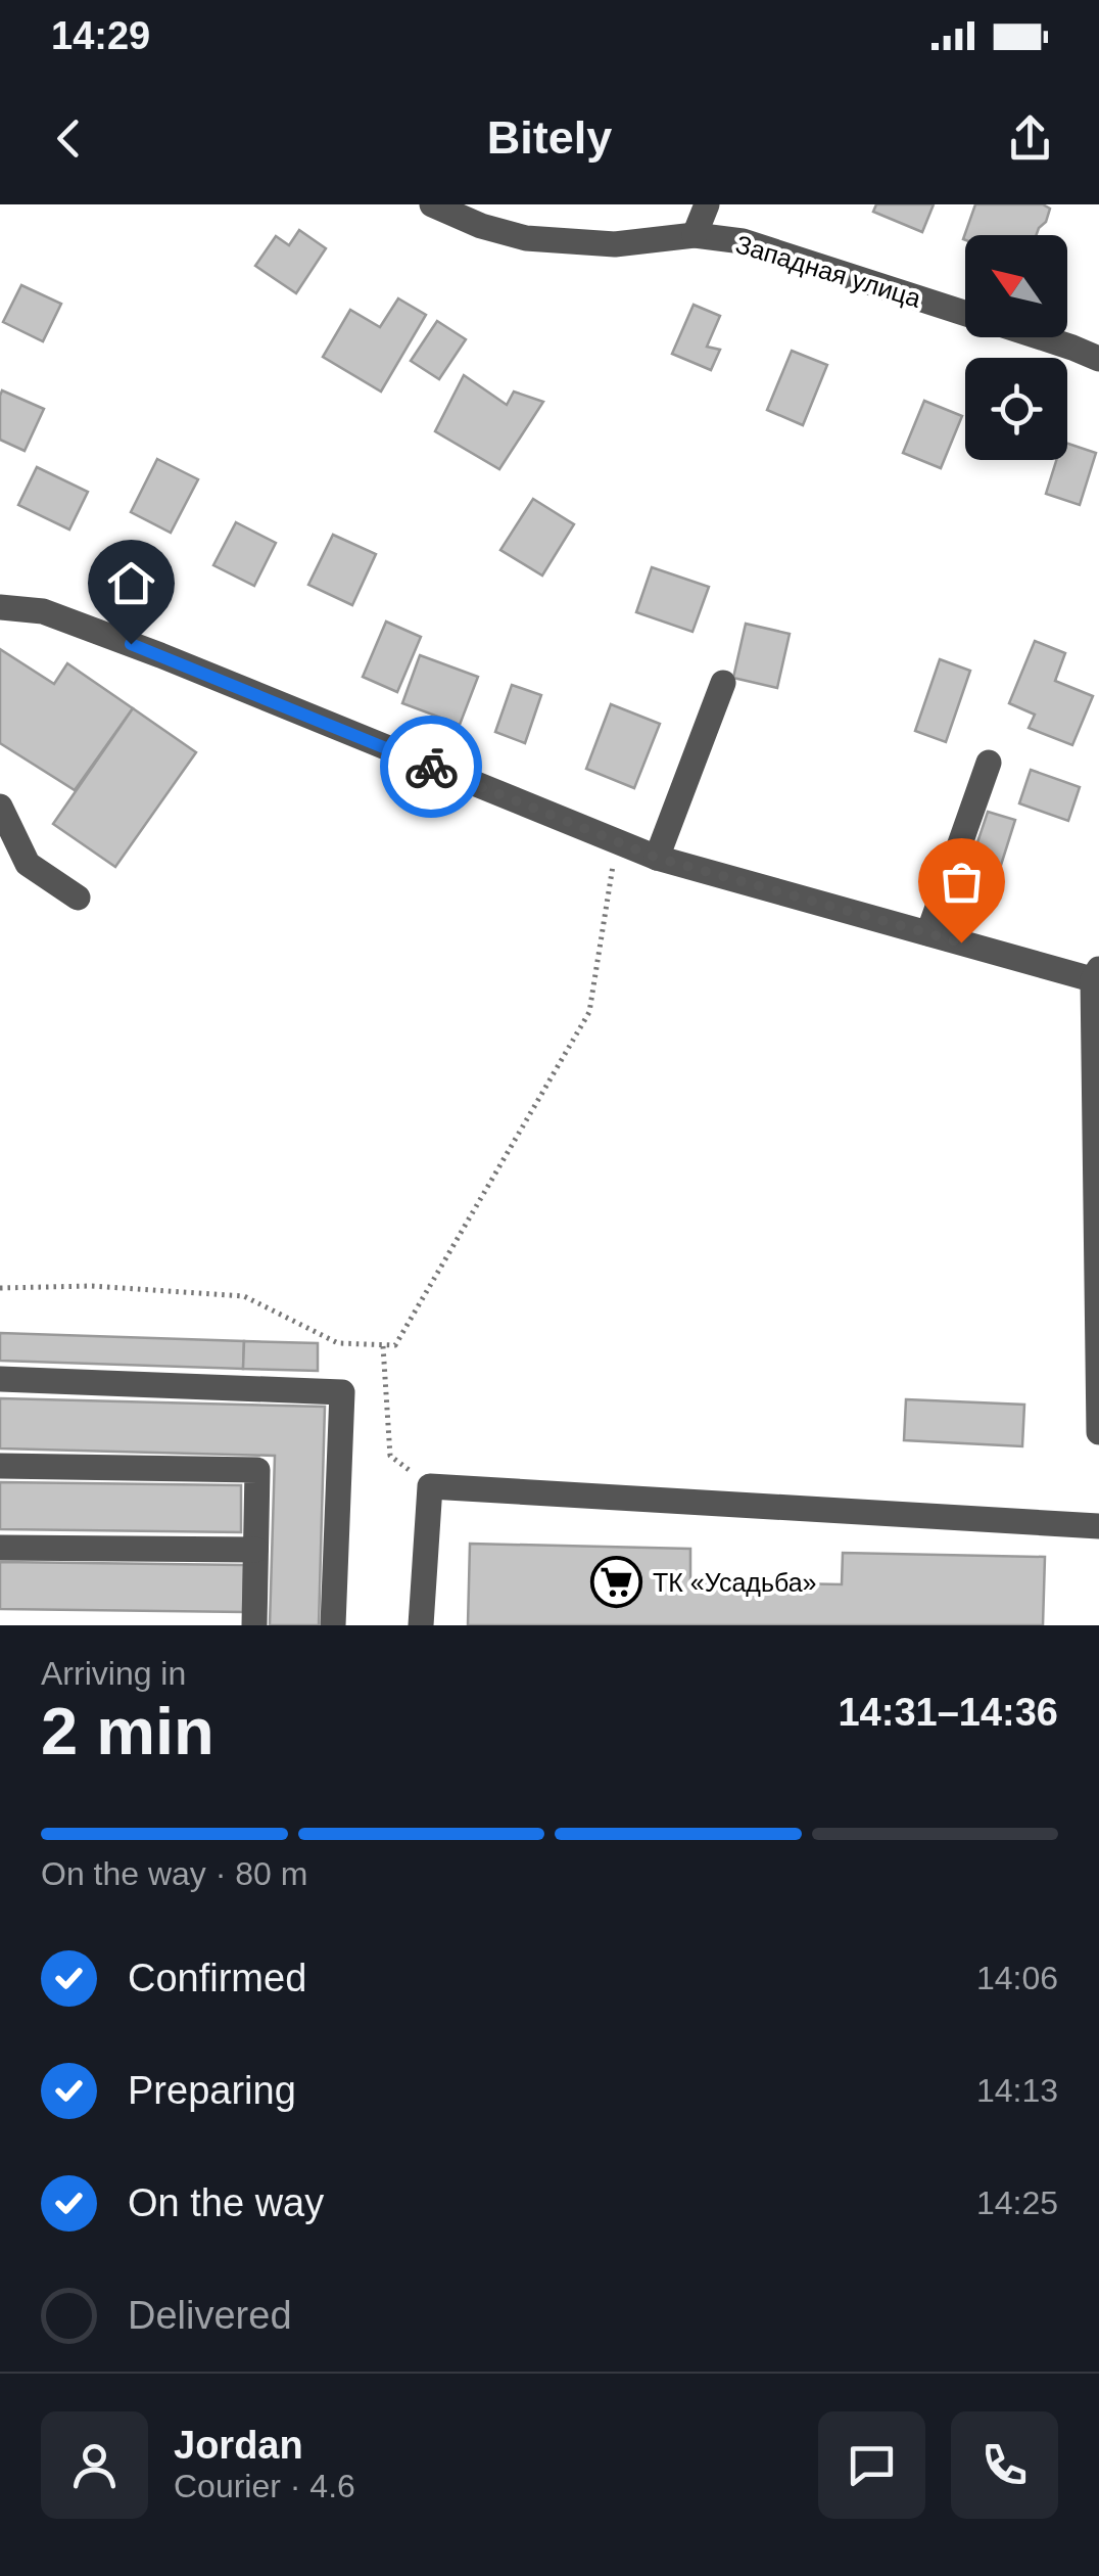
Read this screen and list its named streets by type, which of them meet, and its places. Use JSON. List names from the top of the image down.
{
  "streets": {
    "street": ["Западная улица"]
  },
  "places": {
    "supermarket": ["ТК «Усадьба»"]
  },
  "north": "top left",
  "page": {
    "status": "14:29",
    "header": "Bitely",
    "heading": ["2 min", "Arriving in", "14:31–14:36"],
    "panel": ["Jordan", "Courier · 4.6"],
    "bar": "On the way · 80 m",
    "list": [
      ["Confirmed", "14:06"],
      ["Preparing", "14:13"],
      ["On the way", "14:25"],
      "Delivered"
    ]
  }
}
